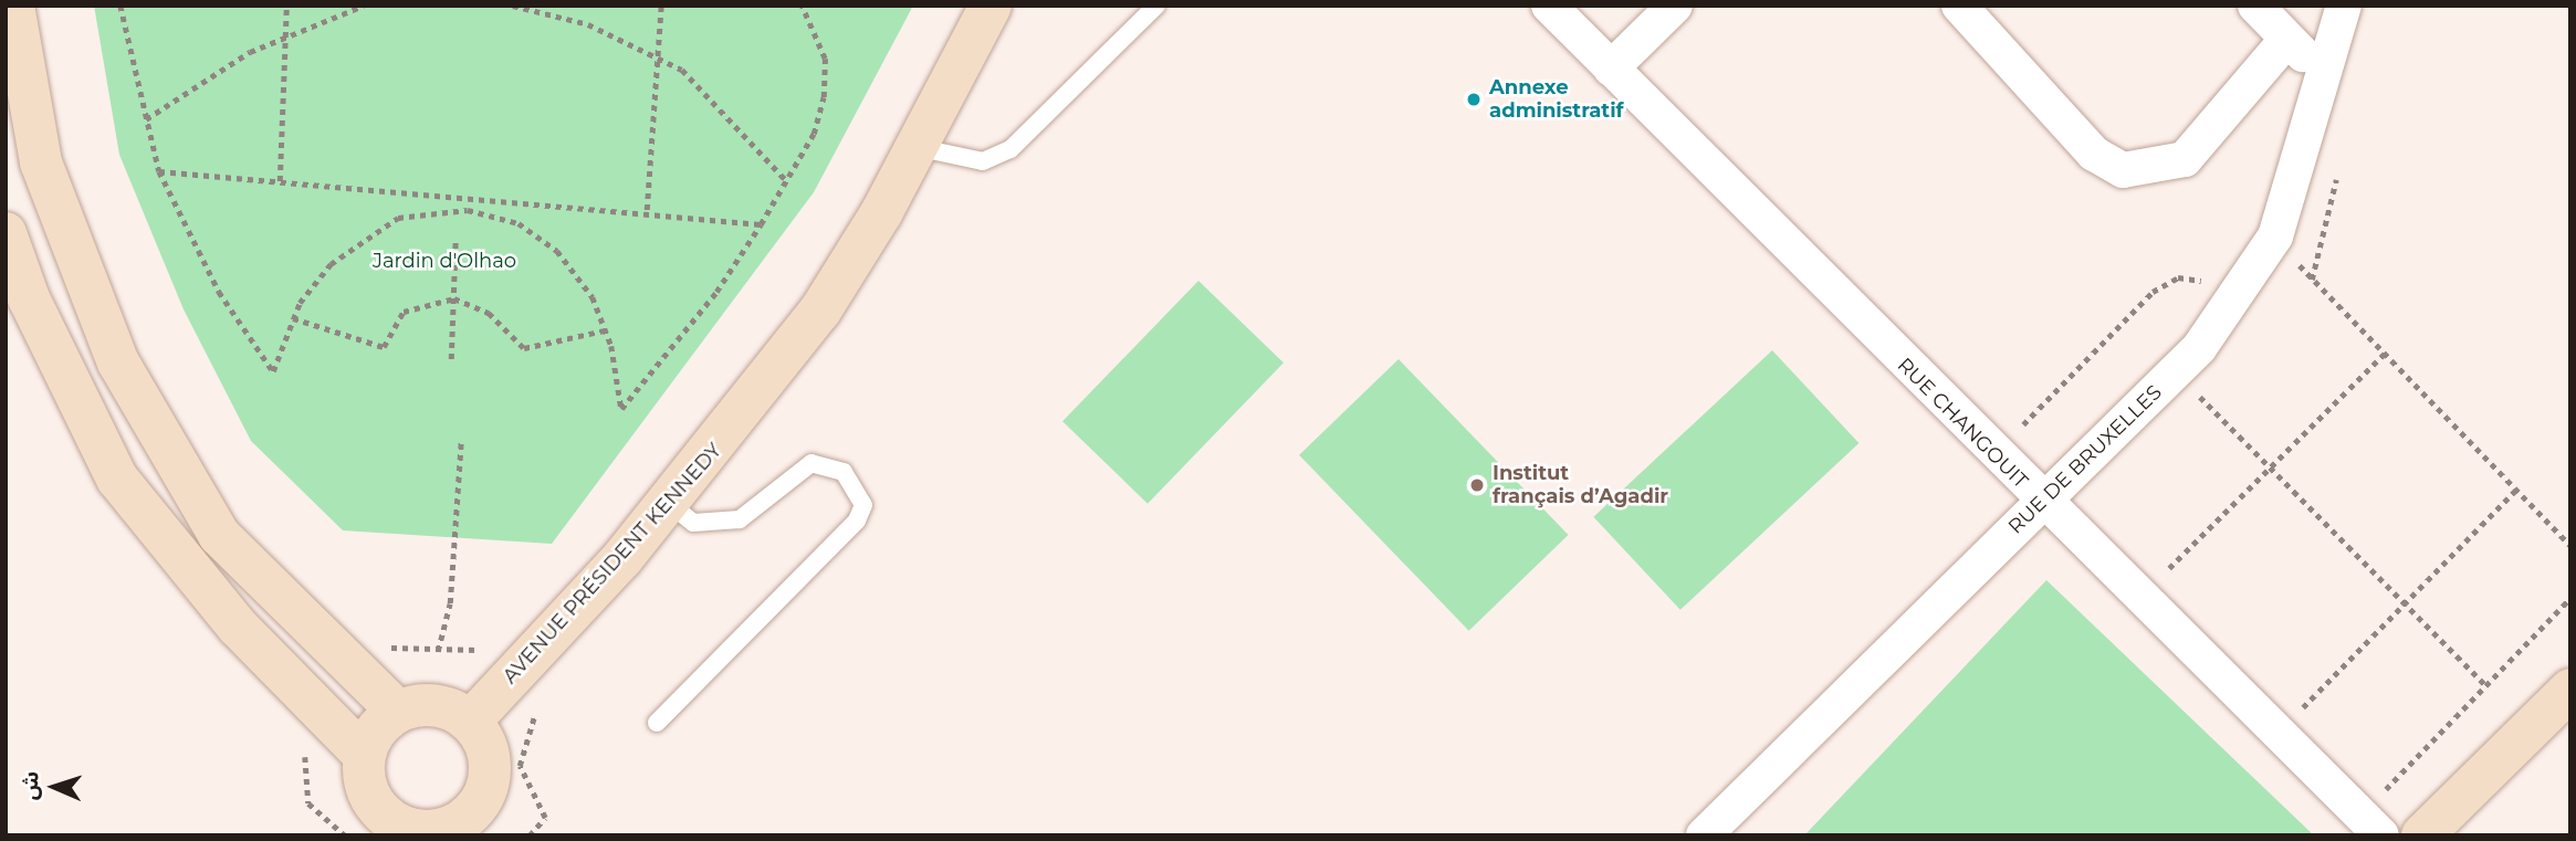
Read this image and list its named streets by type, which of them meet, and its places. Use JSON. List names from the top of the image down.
{
  "streets": {
    "street": ["RUE CHANGOUIT", "RUE DE BRUXELLES", "AVENUE PRÉSIDENT KENNEDY"]
  },
  "crossings": [
    ["RUE CHANGOUIT", "RUE DE BRUXELLES"]
  ],
  "parks": ["Jardin d'Olhao"],
  "places": ["Annexe administratif", "Institut français d’Agadir"],
  "north": "left"
}
